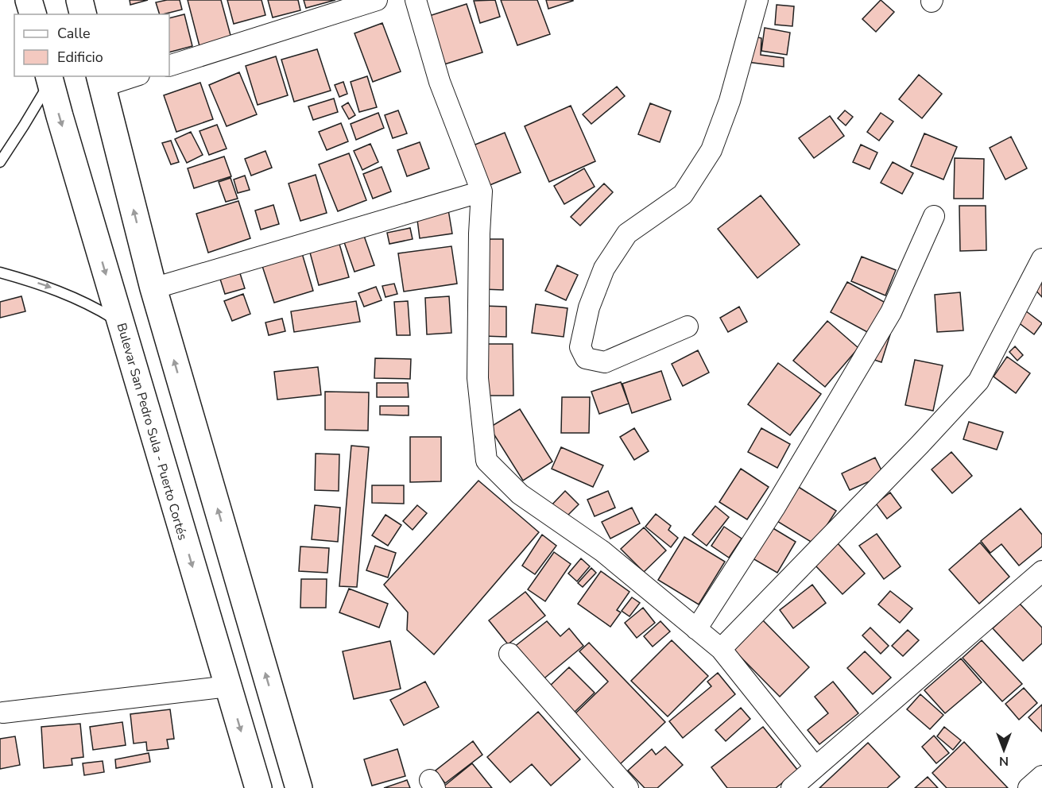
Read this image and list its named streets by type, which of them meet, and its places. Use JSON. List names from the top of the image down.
{
  "streets": {
    "highway": ["Bulevar San Pedro Sula - Puerto Cortés"]
  },
  "legend": ["Calle", "Edificio"],
  "north": "bottom"
}
